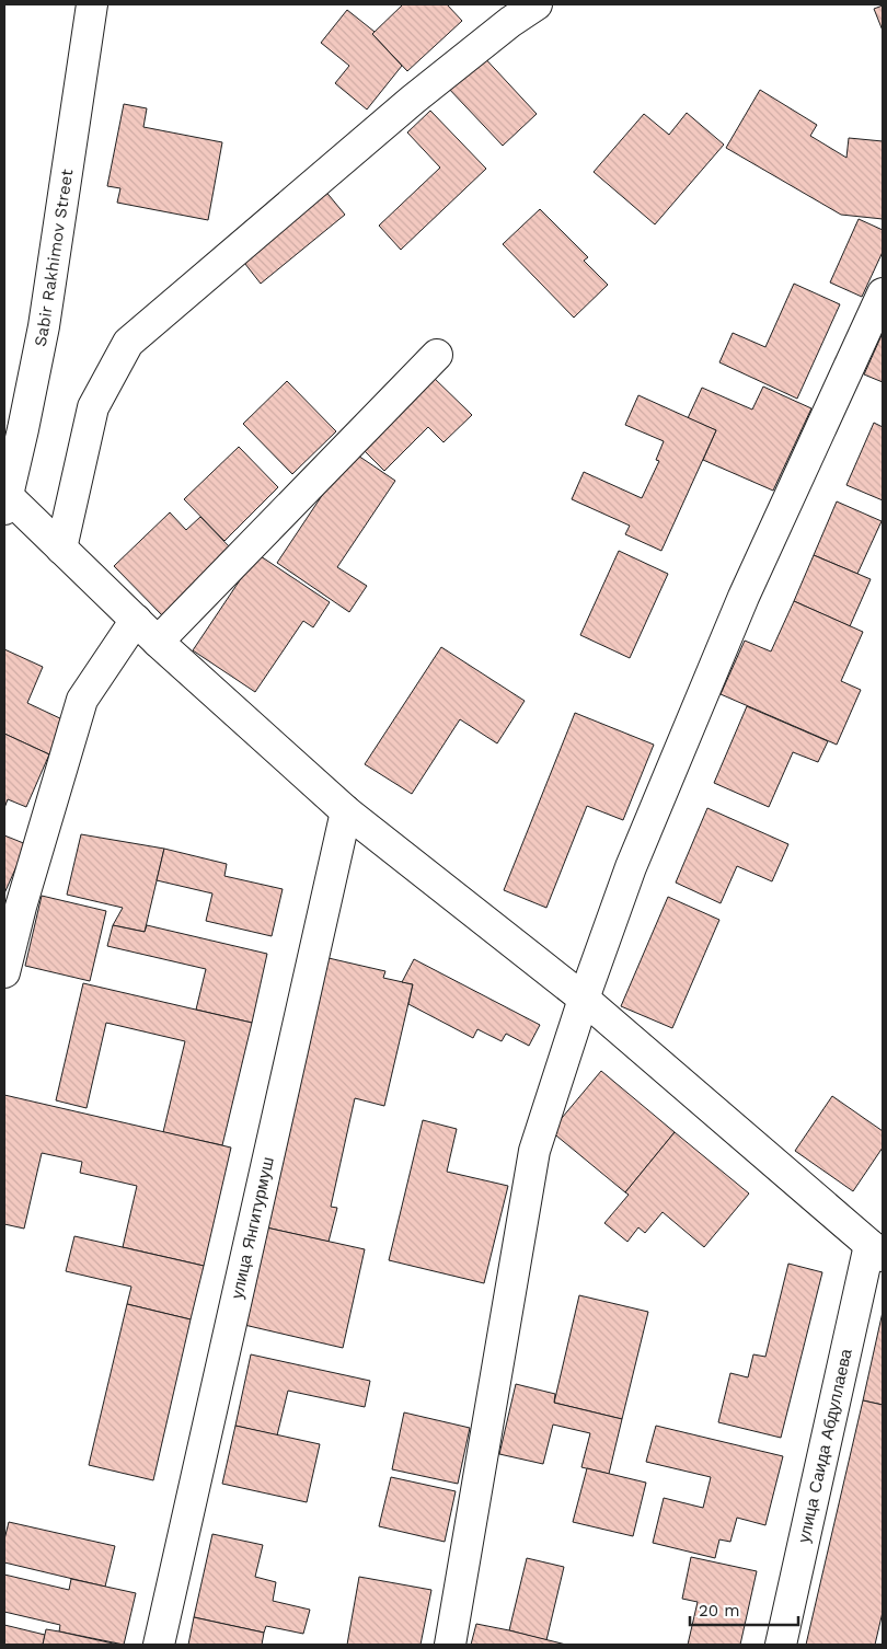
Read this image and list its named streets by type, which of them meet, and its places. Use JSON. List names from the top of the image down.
{
  "streets": {
    "street": ["Sabir Rakhimov Street", "улица Янгитурмуш", "улица Саида Абдуллаева"]
  },
  "scale_bar": "20 m"
}
